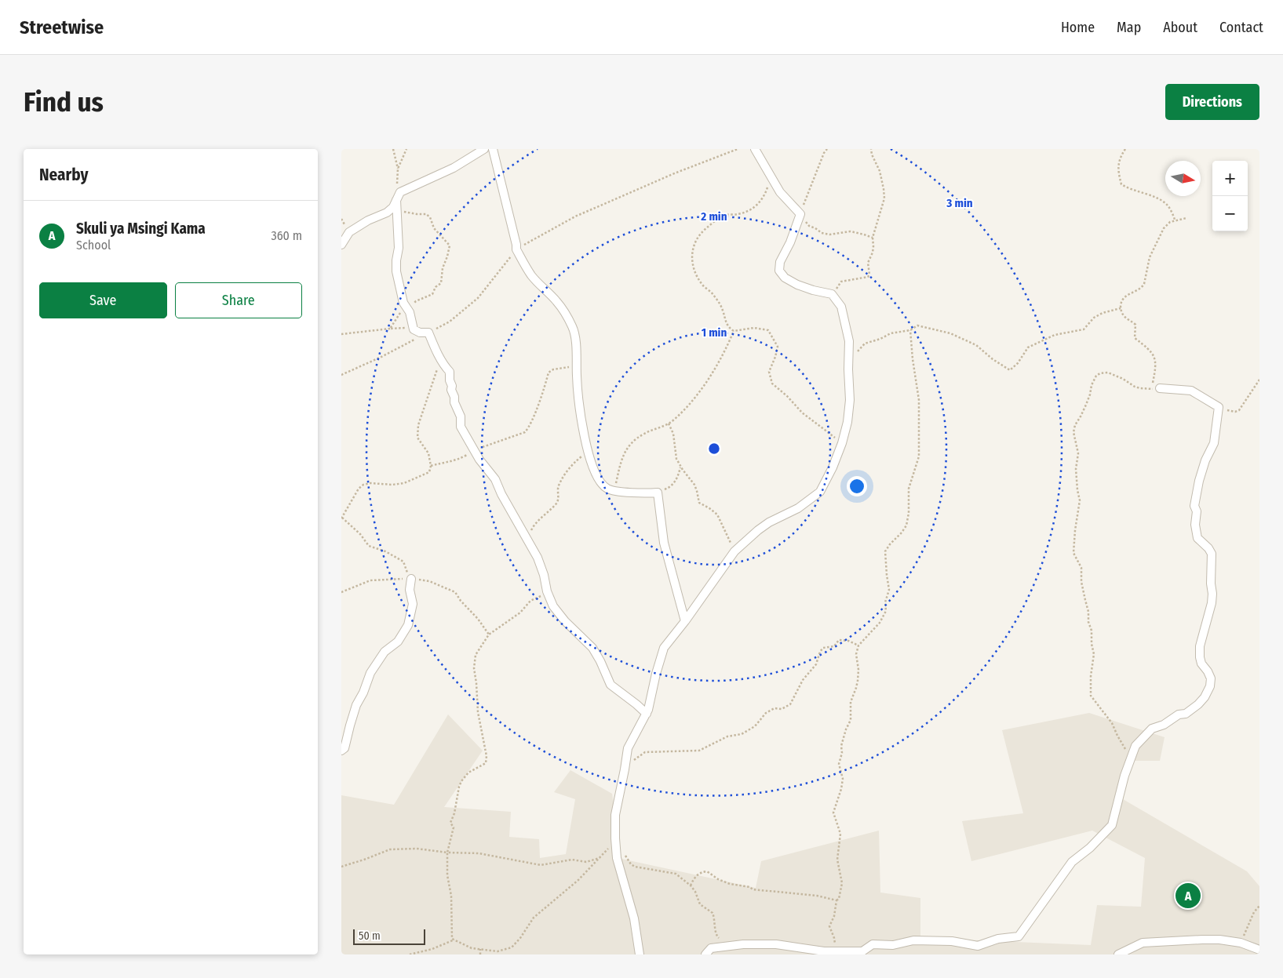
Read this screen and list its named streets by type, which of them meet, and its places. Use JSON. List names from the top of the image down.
{
  "scale_bar": "50 m",
  "north": "right",
  "page": {
    "header": "Streetwise",
    "nav": [
      "Home",
      "Map",
      "About",
      "Contact"
    ],
    "buttons": [
      "Directions",
      ["Save", "Share"]
    ],
    "title": "Find us",
    "heading": "Nearby",
    "map_buttons": ["+", "−"],
    "list": [
      {
        "mark": "A",
        "name": "Skuli ya Msingi Kama",
        "note": "School",
        "value": "360 m"
      }
    ],
    "pins": "A",
    "scale": "50 m"
  },
  "rings": ["3 min", "2 min", "1 min"]
}
